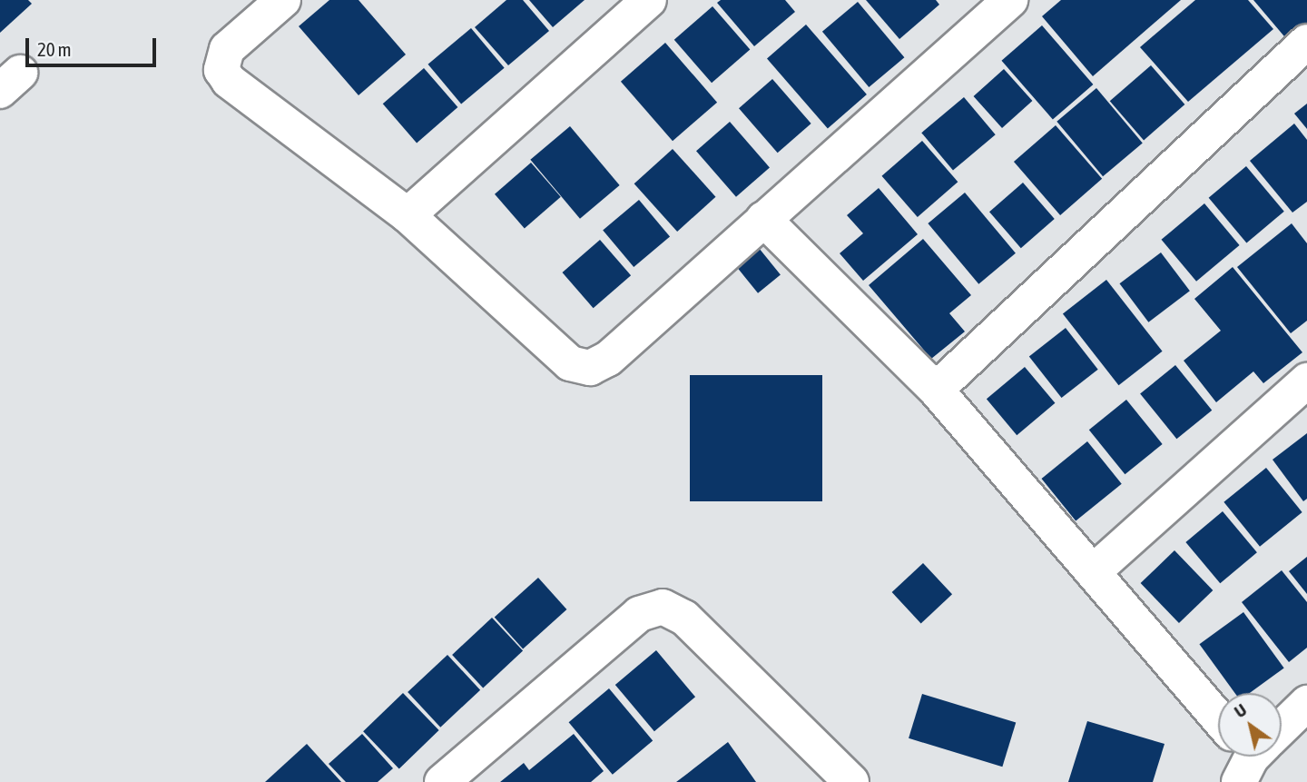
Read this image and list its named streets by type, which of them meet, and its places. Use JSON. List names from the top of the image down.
{
  "scale_bar": "20 m",
  "north": "top left"
}
